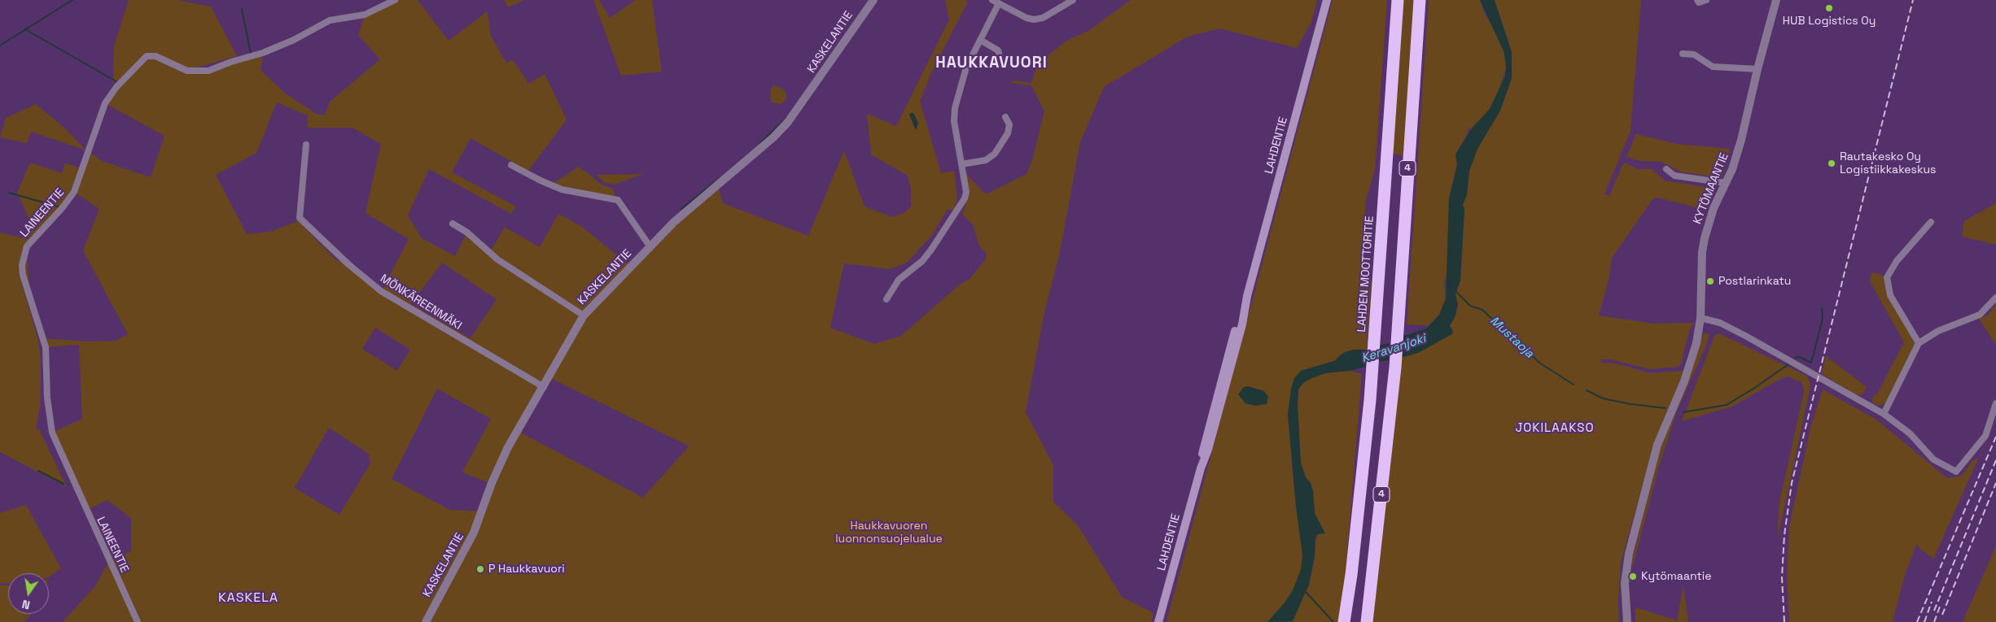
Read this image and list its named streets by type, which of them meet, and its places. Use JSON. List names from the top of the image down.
{
  "streets": {
    "highway": ["4", "LAHDEN MOOTTORITIE"],
    "main road": ["LAHDENTIE"],
    "street": [
      "KASKELANTIE",
      "KYTÖMAANTIE",
      "LAINEENTIE",
      "MÖNKÄREENMÄKI"
    ]
  },
  "crossings": [
    ["KASKELANTIE", "MÖNKÄREENMÄKI"]
  ],
  "districts": ["HAUKKAVUORI", "JOKILAAKSO", "KASKELA"],
  "water": ["Mustaoja", "Keravanjoki"],
  "parks": ["Haukkavuoren luonnonsuojelualue"],
  "places": [
    "HUB Logistics Oy",
    "Rautakesko Oy Logistiikkakeskus",
    "Postlarinkatu",
    "P Haukkavuori",
    "Kytömaantie"
  ],
  "north": "bottom"
}
